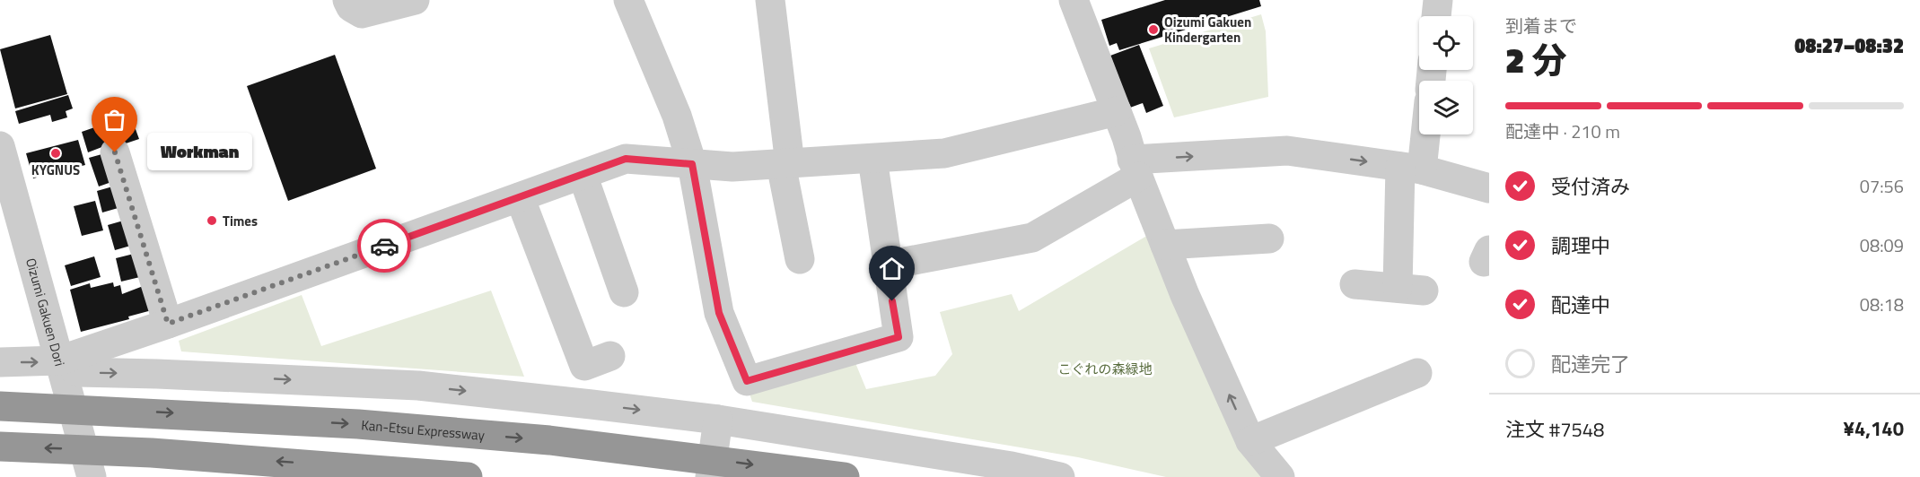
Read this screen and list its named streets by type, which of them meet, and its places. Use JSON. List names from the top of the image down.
{
  "streets": {
    "highway": ["Kan-Etsu Expressway"],
    "street": ["Oizumi Gakuen Dori"]
  },
  "parks": ["こぐれの森緑地"],
  "places": [
    "Oizumi Gakuen Kindergarten",
    "Workman",
    "KYGNUS",
    "Times"
  ],
  "page": {
    "heading": ["2 分", "到着まで", "08:27–08:32"],
    "panel": ["注文 #7548", "¥4,140"],
    "bar": "配達中 · 210 m",
    "bubble": "Workman",
    "list": [
      ["受付済み", "07:56"],
      ["調理中", "08:09"],
      ["配達中", "08:18"],
      "配達完了"
    ]
  }
}
